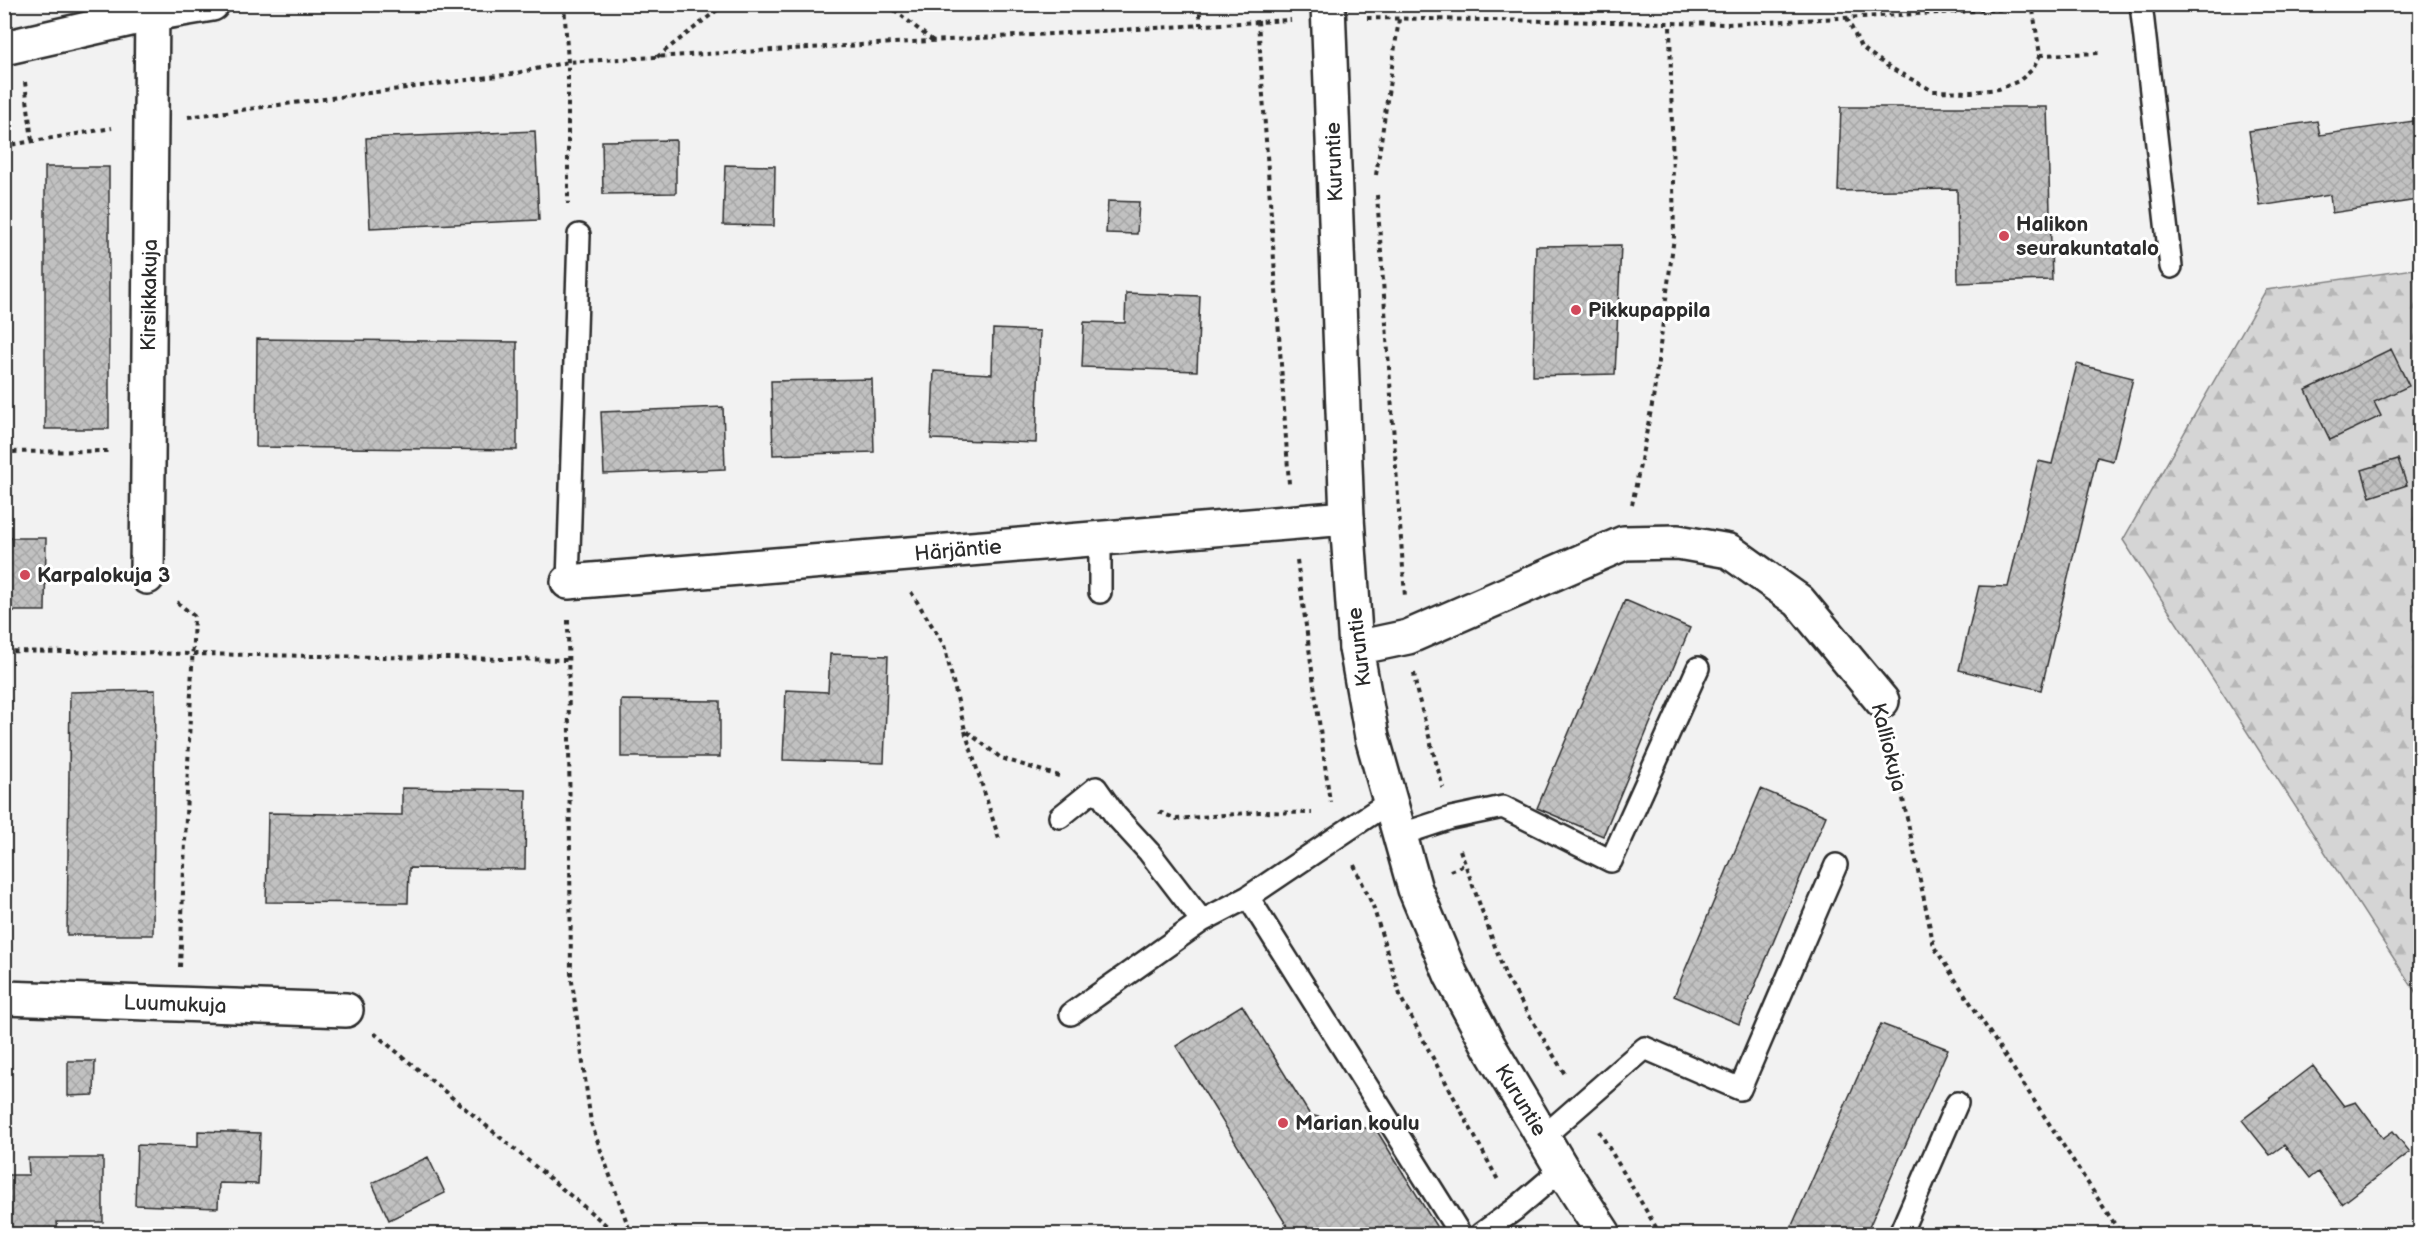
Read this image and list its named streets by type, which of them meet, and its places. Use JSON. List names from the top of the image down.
{
  "streets": {
    "street": [
      "Kuruntie",
      "Kirsikkakuja",
      "Härjäntie",
      "Kalliokuja",
      "Luumukuja"
    ]
  },
  "crossings": [
    ["Kuruntie", "Härjäntie"],
    ["Kuruntie", "Kalliokuja"]
  ],
  "places": [
    "Halikon seurakuntatalo",
    "Pikkupappila",
    "Karpalokuja 3",
    "Marian koulu"
  ]
}
